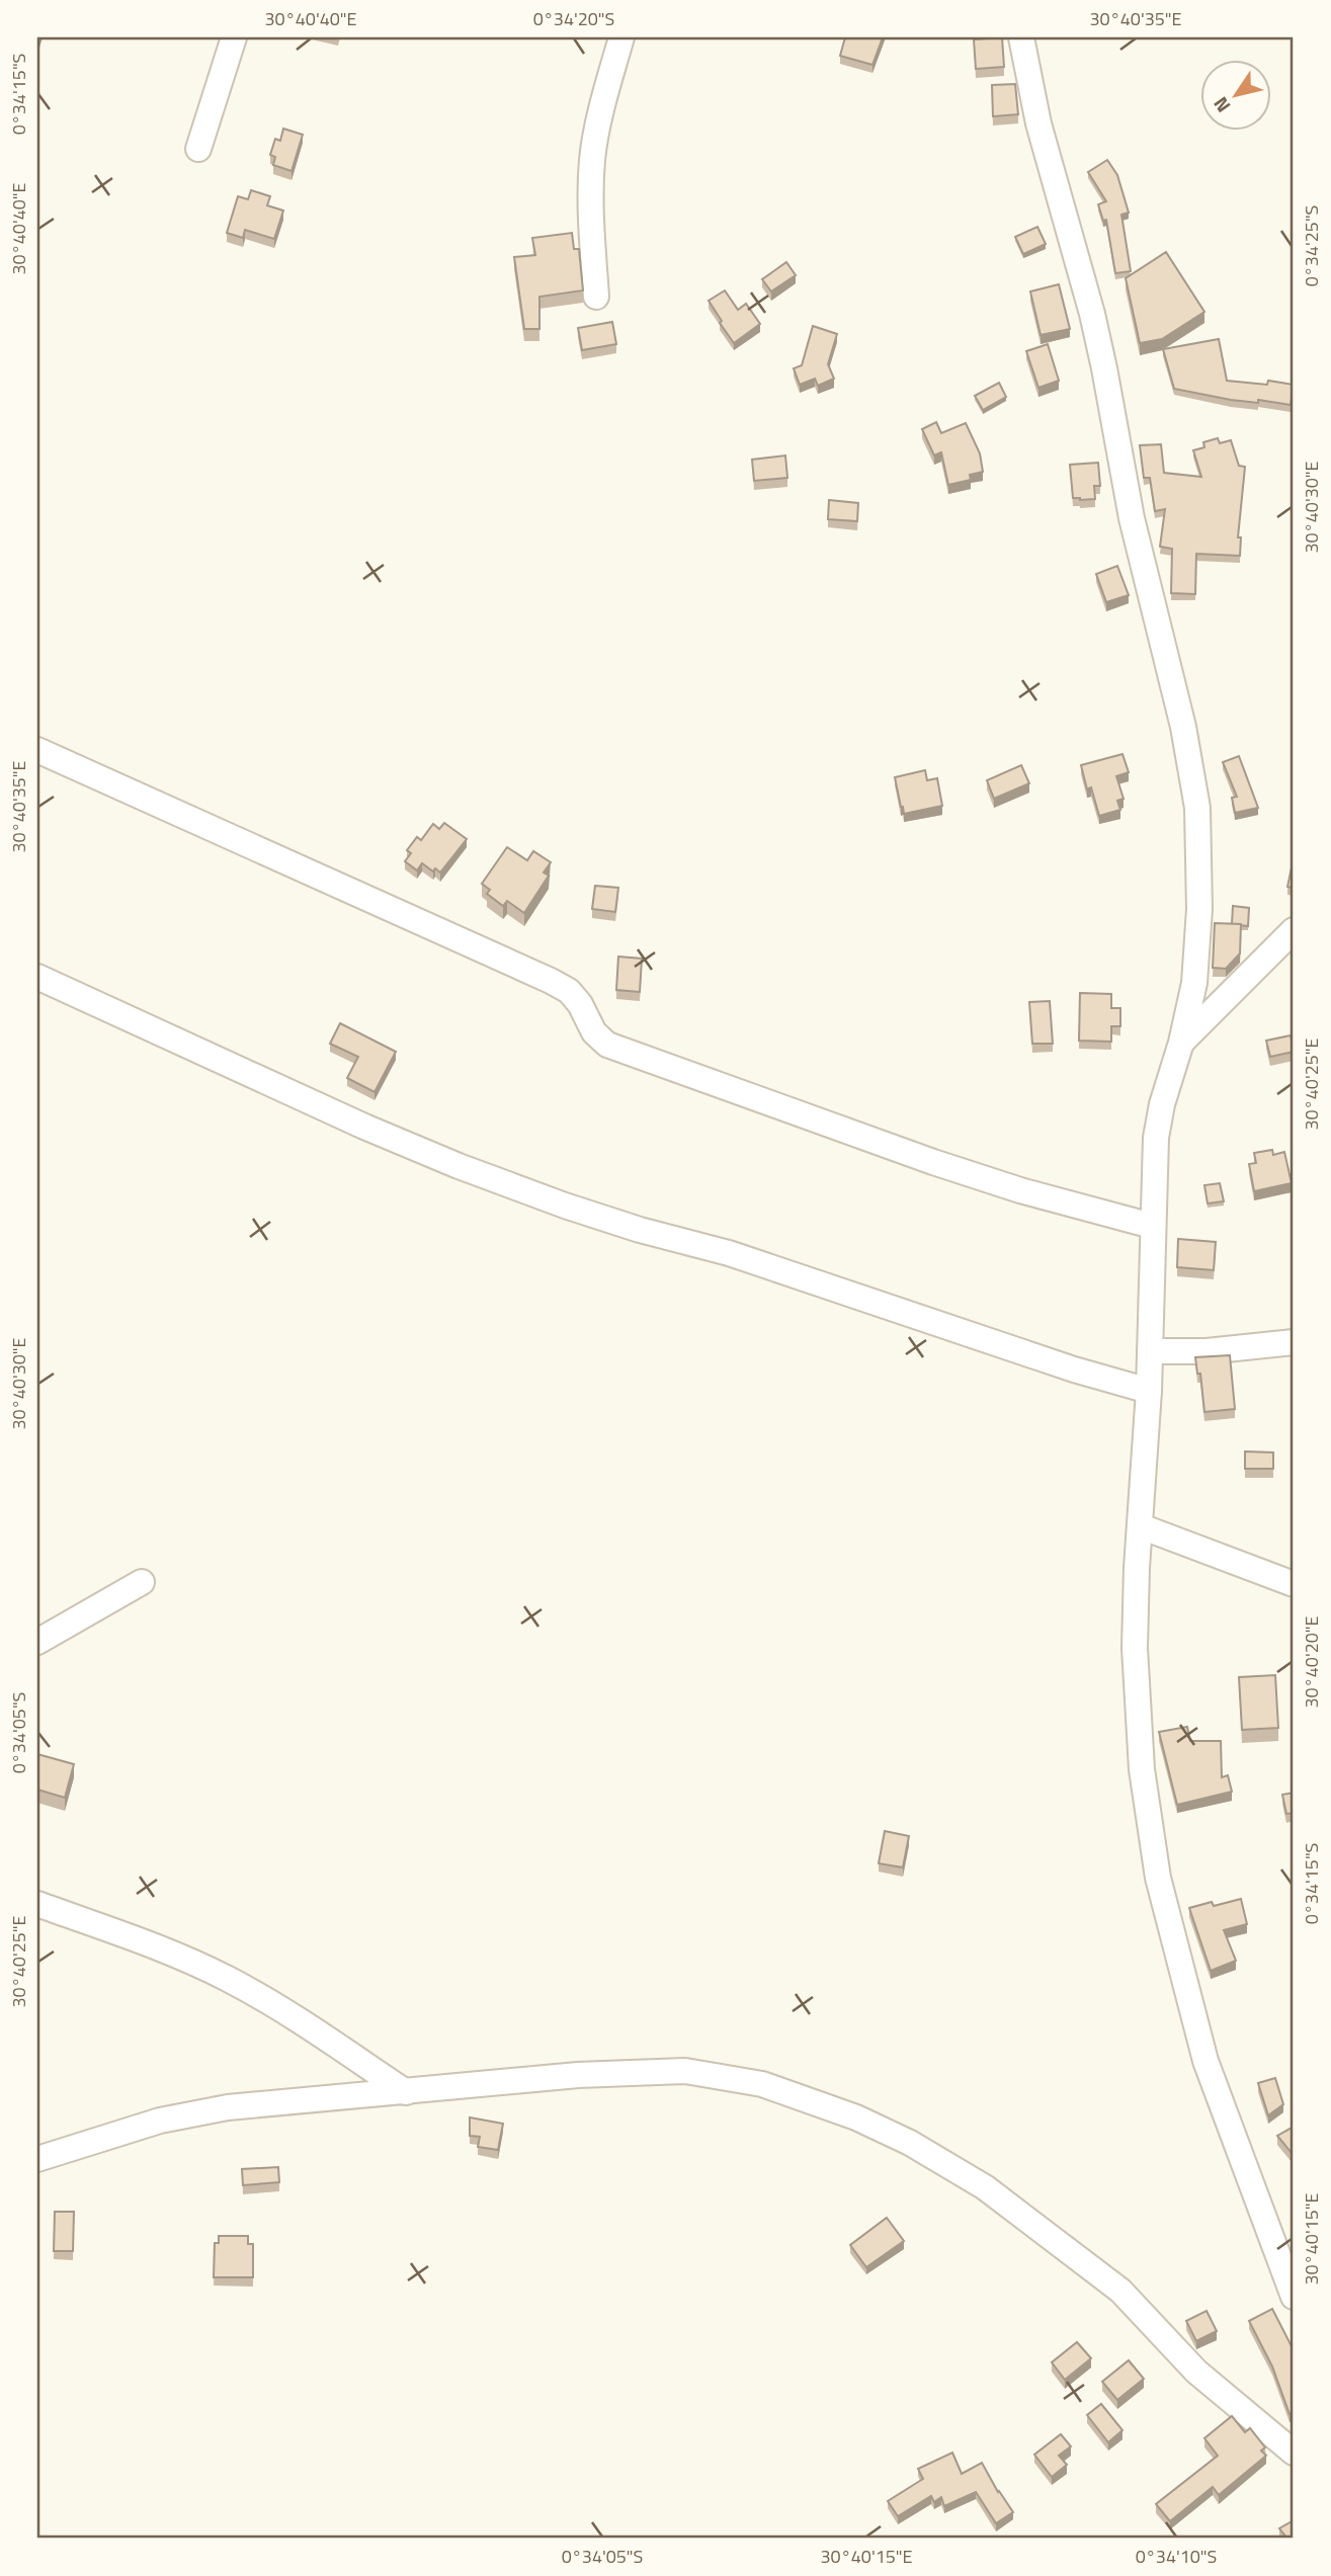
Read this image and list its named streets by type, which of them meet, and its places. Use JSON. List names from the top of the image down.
{
  "north": "bottom left",
  "coordinates": [
    "30°40'40\"E",
    "0°34'20\"S",
    "30°40'35\"E",
    "0°34'15\"S",
    "0°34'25\"S",
    "30°40'30\"E",
    "30°40'25\"E",
    "30°40'20\"E",
    "0°34'05\"S",
    "30°40'15\"E",
    "0°34'10\"S"
  ]
}
